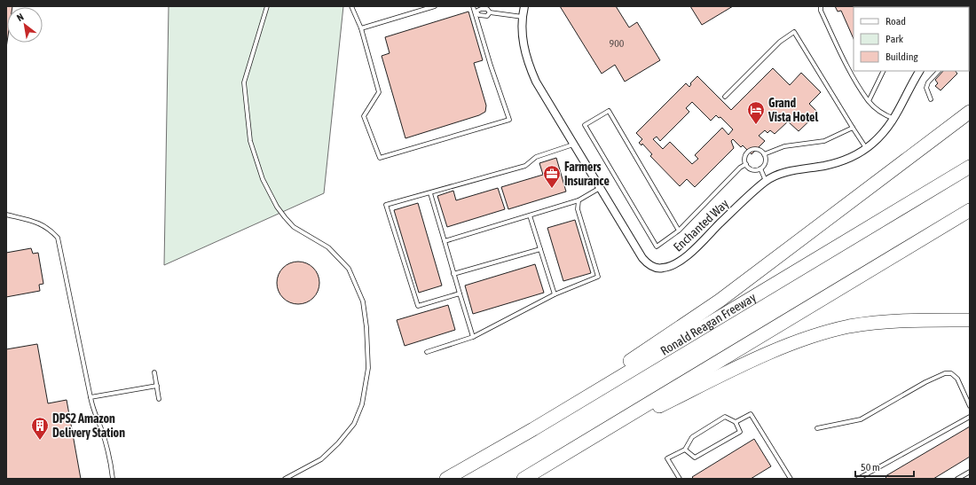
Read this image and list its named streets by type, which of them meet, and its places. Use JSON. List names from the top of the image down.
{
  "streets": {
    "highway": ["Ronald Reagan Freeway"],
    "street": ["Enchanted Way"]
  },
  "places": {
    "hotel": ["Grand Vista Hotel"],
    "office": ["Farmers Insurance"],
    "building": ["DPS2 Amazon Delivery Station"]
  },
  "house_numbers": ["900"],
  "legend": ["Road", "Park", "Building"],
  "scale_bar": "50 m",
  "north": "top left"
}
